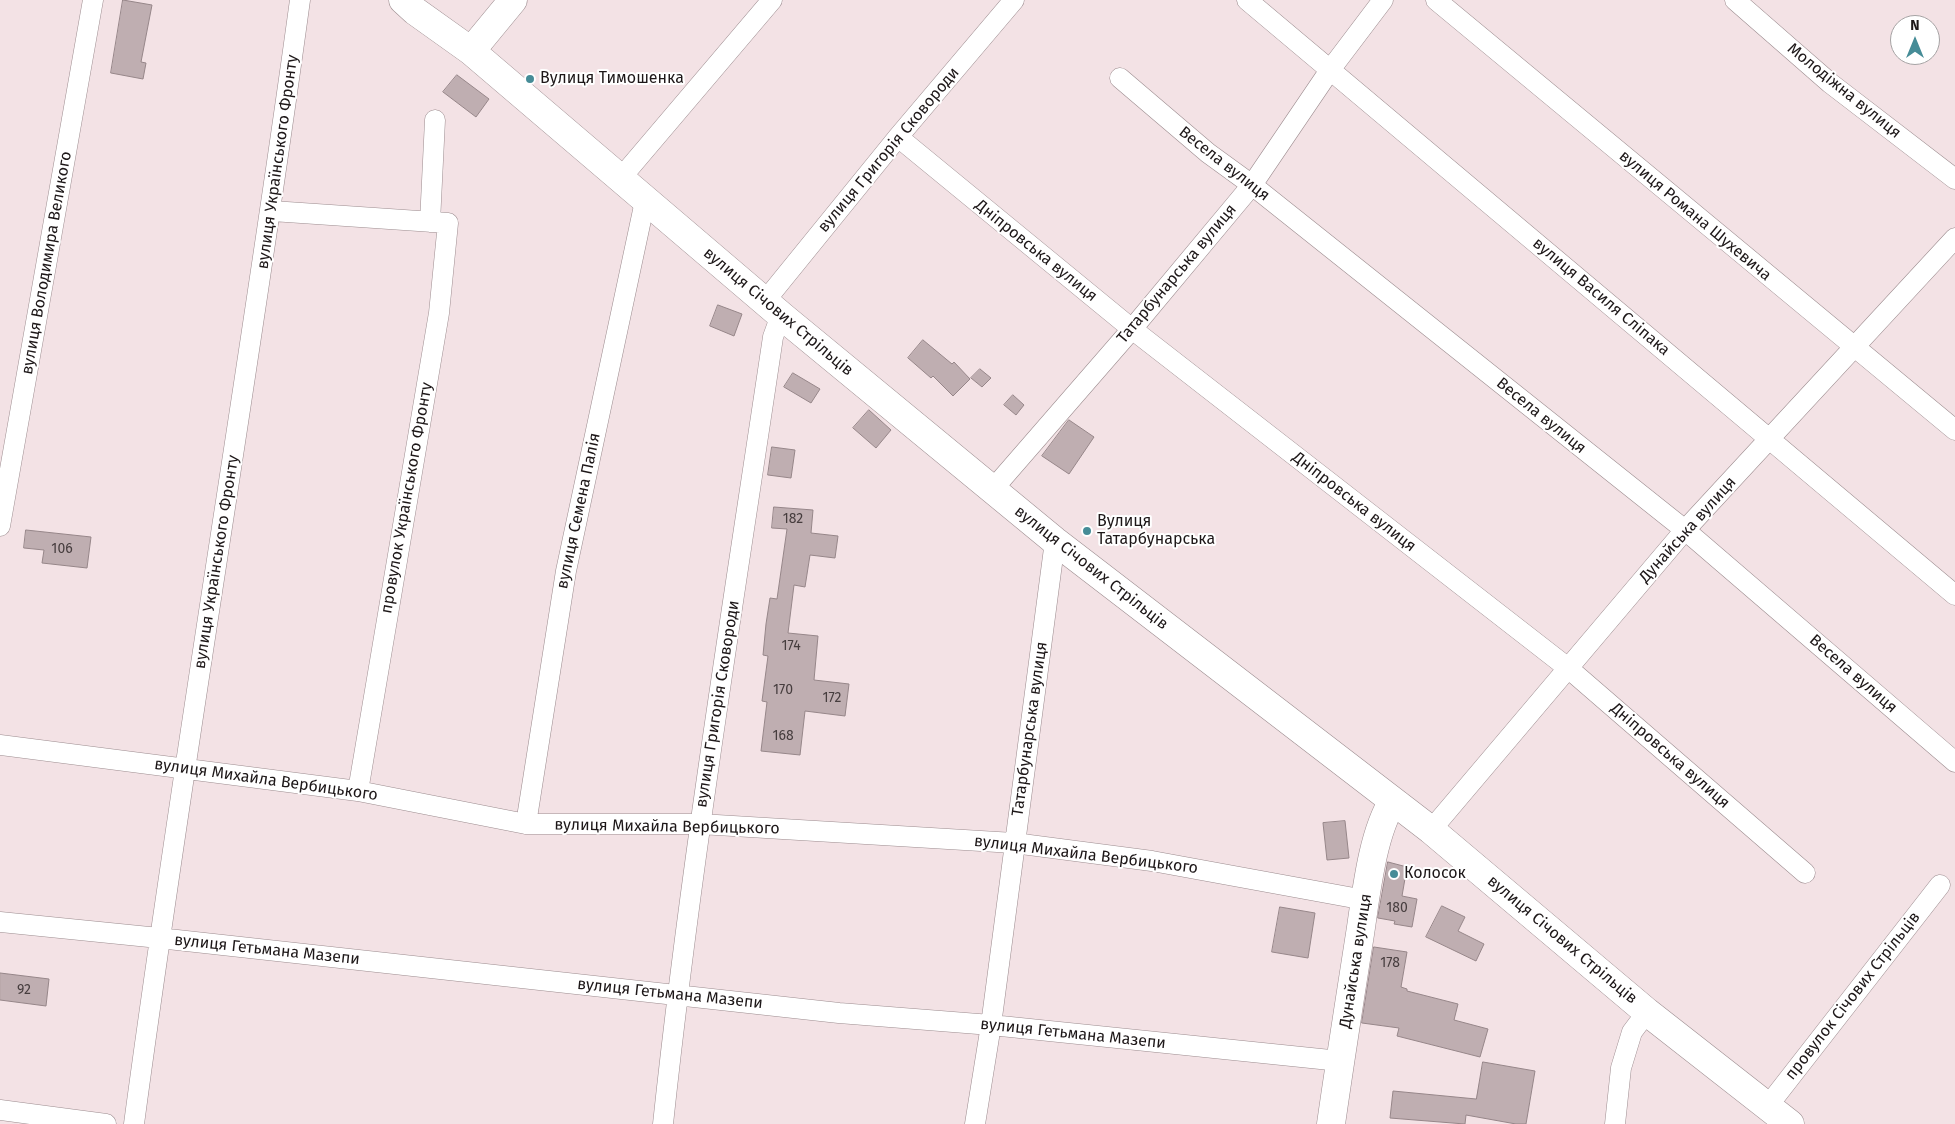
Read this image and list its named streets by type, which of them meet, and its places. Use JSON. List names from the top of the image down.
{
  "streets": {
    "main road": ["вулиця Січових Стрільців", "Дунайська вулиця"],
    "street": [
      "Молодіжна вулиця",
      "вулиця Григорія Сковороди",
      "вулиця Українського Фронту",
      "Весела вулиця",
      "вулиця Романа Шухевича",
      "Дніпровська вулиця",
      "вулиця Володимира Великого",
      "Татарбунарська вулиця",
      "вулиця Василя Сліпака",
      "провулок Українського Фронту",
      "вулиця Семена Палія",
      "вулиця Михайла Вербицького",
      "вулиця Гетьмана Мазепи",
      "провулок Січових Стрільців"
    ]
  },
  "crossings": [
    ["вулиця Григорія Сковороди", "Дніпровська вулиця"],
    ["вулиця Григорія Сковороди", "вулиця Січових Стрільців"],
    ["вулиця Григорія Сковороди", "вулиця Михайла Вербицького"],
    ["вулиця Григорія Сковороди", "вулиця Гетьмана Мазепи"],
    ["вулиця Українського Фронту", "провулок Українського Фронту"],
    ["вулиця Українського Фронту", "вулиця Михайла Вербицького"],
    ["вулиця Українського Фронту", "вулиця Гетьмана Мазепи"],
    ["Весела вулиця", "Татарбунарська вулиця"],
    ["Весела вулиця", "Дунайська вулиця"],
    ["вулиця Романа Шухевича", "Дунайська вулиця"],
    ["Дніпровська вулиця", "Татарбунарська вулиця"],
    ["Дніпровська вулиця", "Дунайська вулиця"],
    ["Татарбунарська вулиця", "вулиця Василя Сліпака"],
    ["Татарбунарська вулиця", "вулиця Січових Стрільців"],
    ["Татарбунарська вулиця", "вулиця Михайла Вербицького"],
    ["Татарбунарська вулиця", "вулиця Гетьмана Мазепи"],
    ["вулиця Василя Сліпака", "Дунайська вулиця"],
    ["вулиця Січових Стрільців", "вулиця Семена Палія"],
    ["вулиця Січових Стрільців", "Дунайська вулиця"],
    ["вулиця Січових Стрільців", "провулок Січових Стрільців"],
    ["провулок Українського Фронту", "вулиця Михайла Вербицького"],
    ["вулиця Семена Палія", "вулиця Михайла Вербицького"],
    ["Дунайська вулиця", "вулиця Михайла Вербицького"],
    ["Дунайська вулиця", "вулиця Гетьмана Мазепи"]
  ],
  "places": ["Вулиця Тимошенка", "Вулиця Татарбунарська", "Колосок"],
  "house_numbers": [
    "182",
    "106",
    "174",
    "170",
    "172",
    "168",
    "180",
    "178",
    "92"
  ],
  "north": "top"
}
